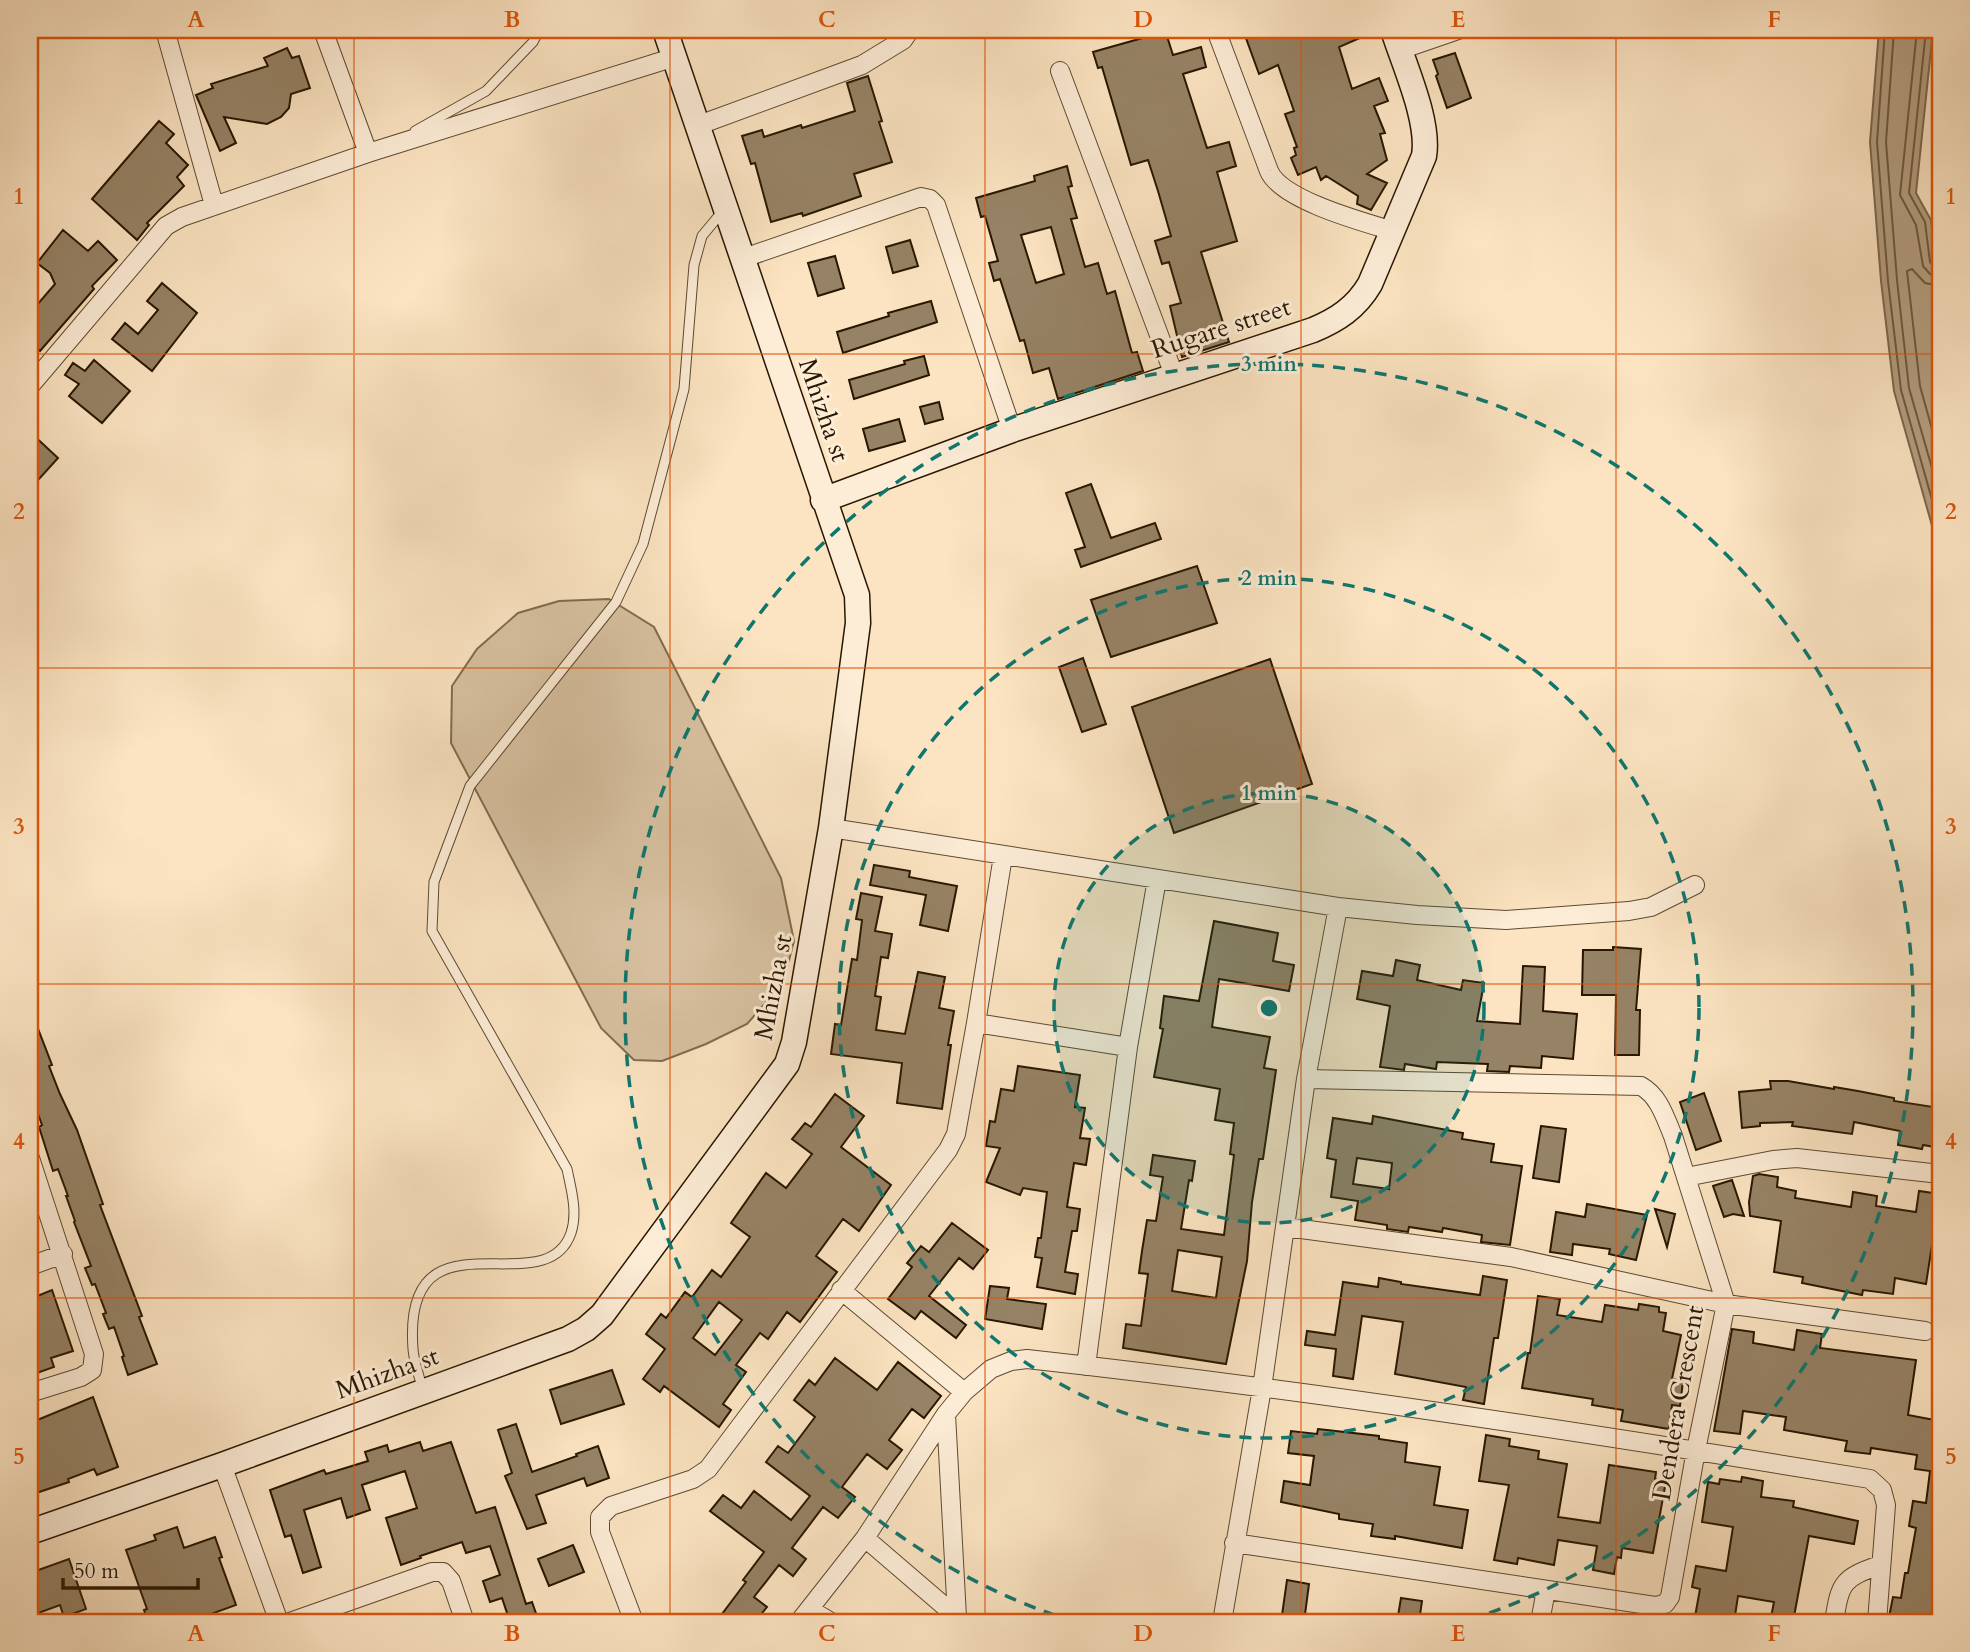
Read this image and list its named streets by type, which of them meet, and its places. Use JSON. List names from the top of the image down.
{
  "streets": {
    "street": ["Rugare street", "Mhizha st", "Dendera Crescent"]
  },
  "crossings": [
    ["Rugare street", "Mhizha st"]
  ],
  "scale_bar": "50 m",
  "grid": {
    "columns": [
      "A",
      "B",
      "C",
      "D",
      "E",
      "F"
    ],
    "rows": [
      "1",
      "2",
      "3",
      "4",
      "5"
    ]
  },
  "rings": ["3 min", "2 min", "1 min"]
}
